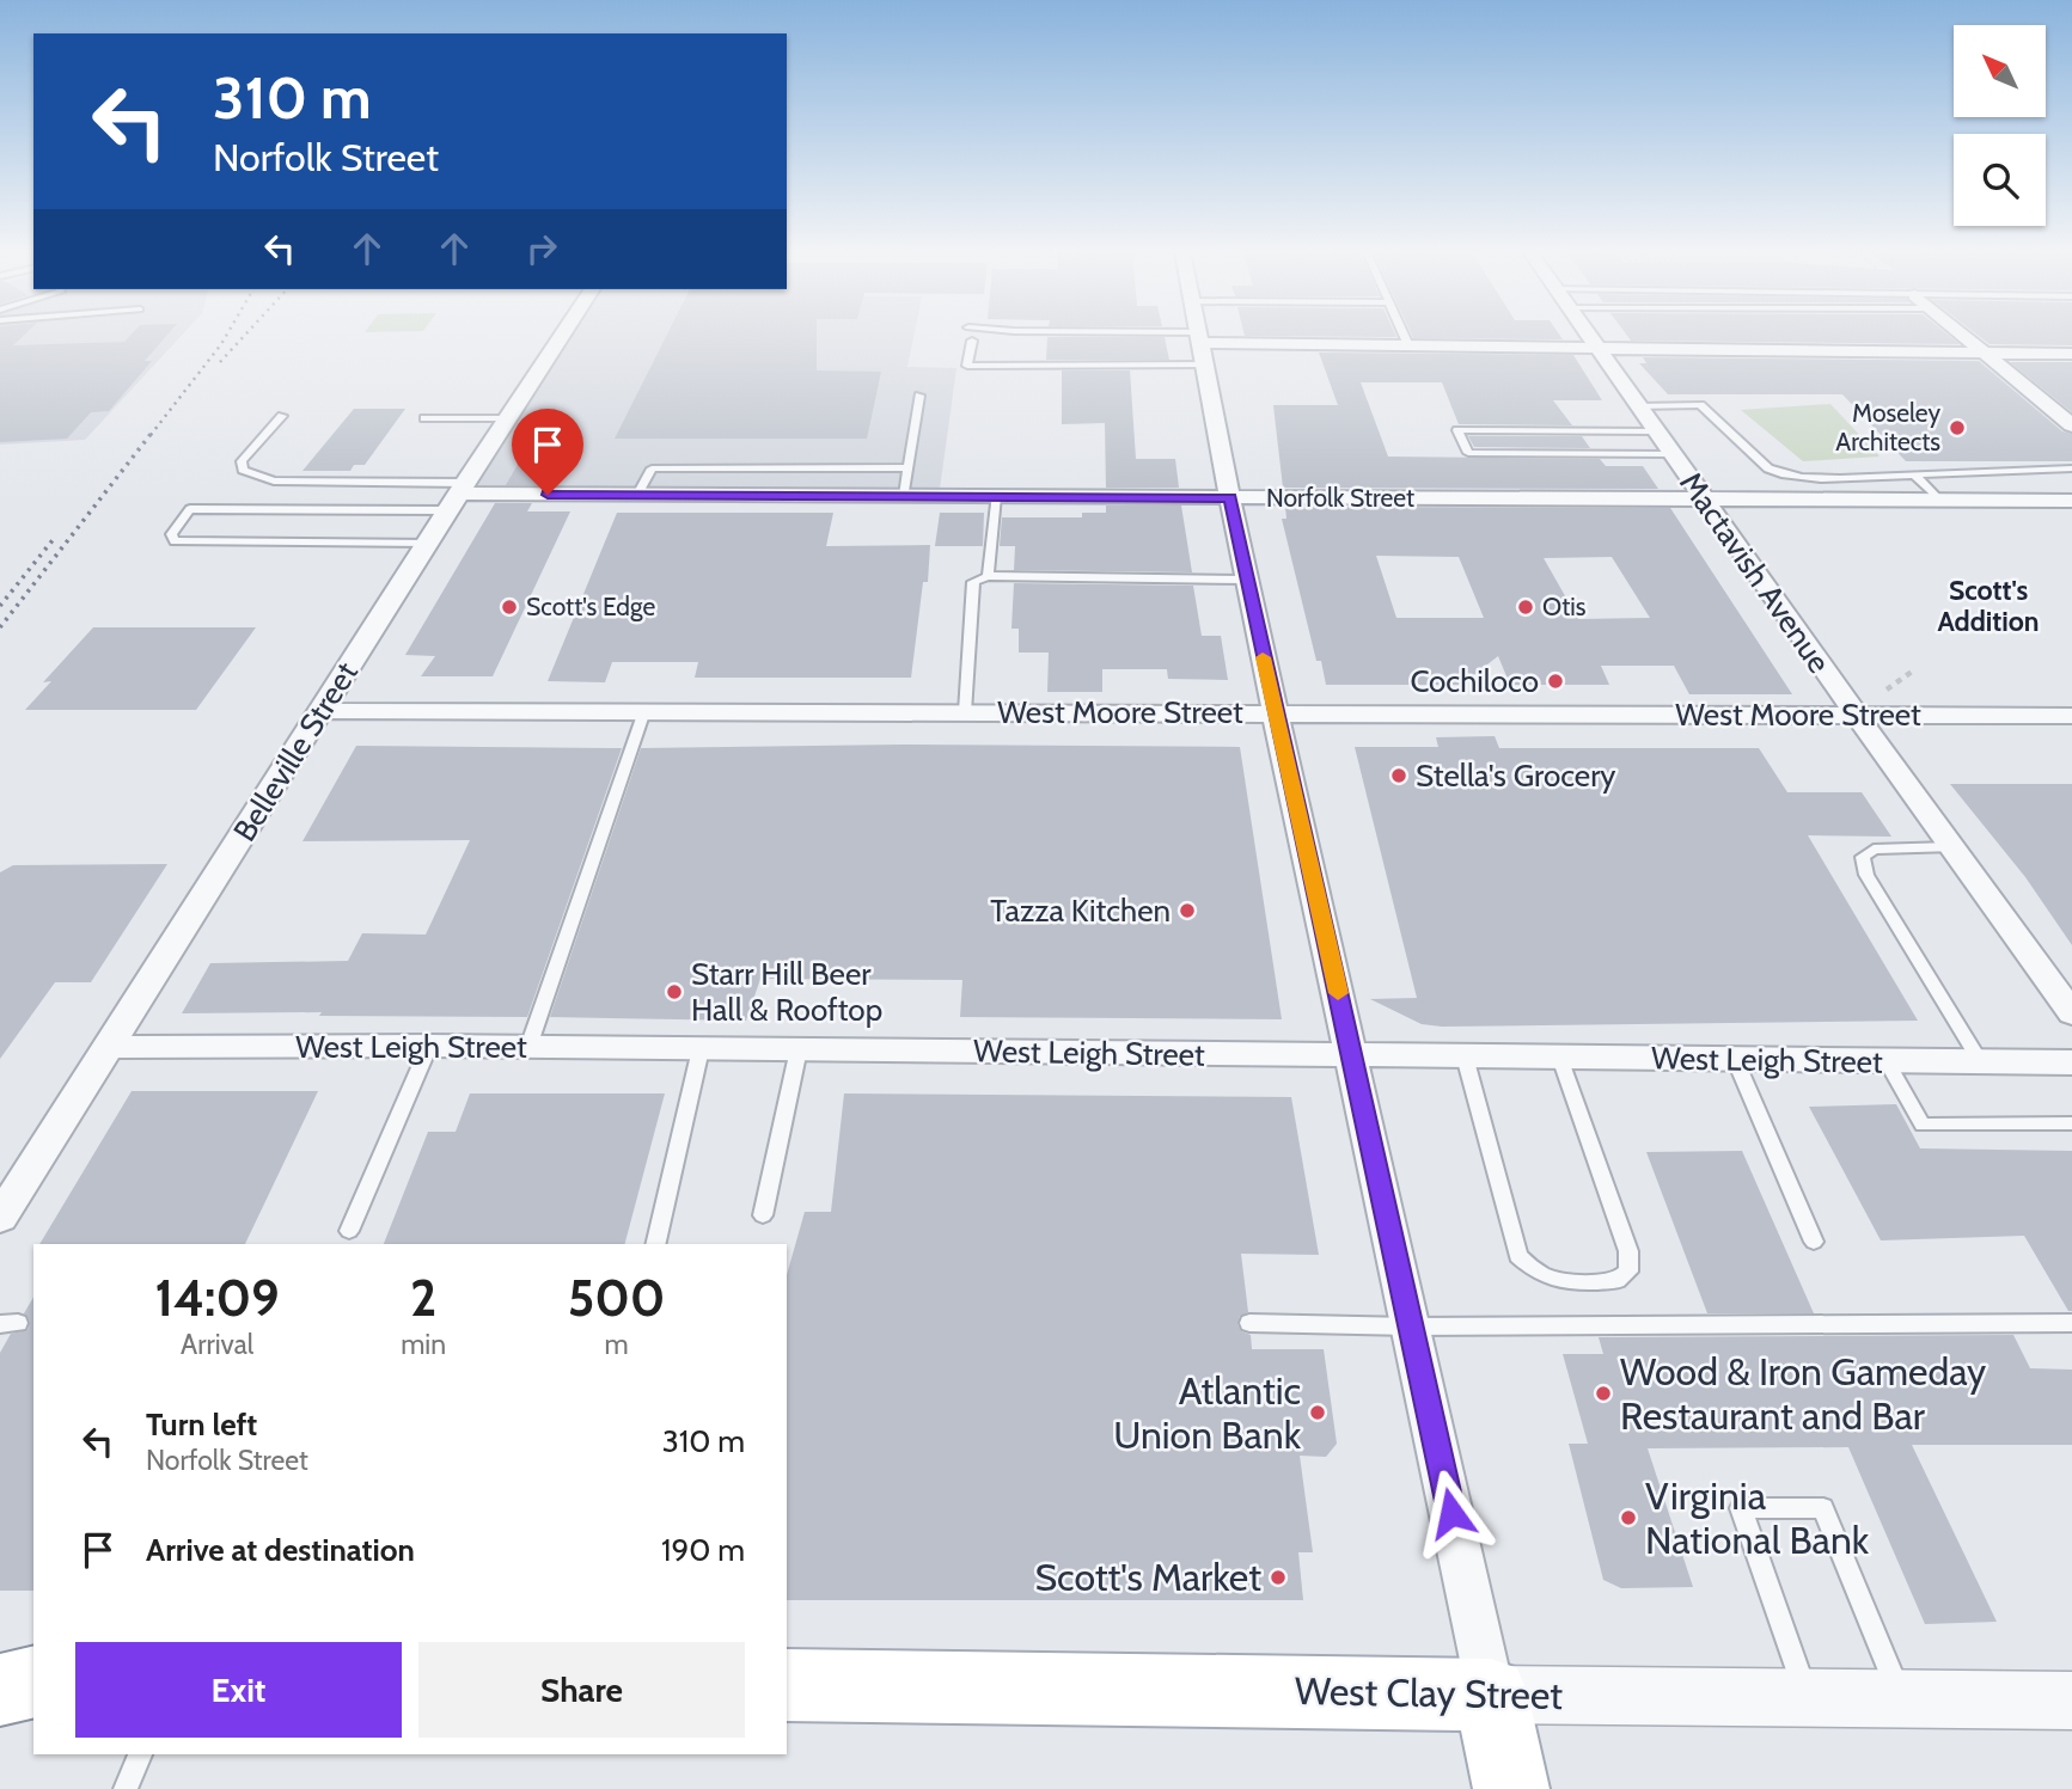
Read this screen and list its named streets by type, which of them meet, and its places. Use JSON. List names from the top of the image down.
{
  "streets": {
    "main road": ["West Clay Street"],
    "street": [
      "Norfolk Street",
      "Mactavish Avenue",
      "West Moore Street",
      "Belleville Street",
      "West Leigh Street"
    ]
  },
  "crossings": [
    ["Norfolk Street", "Mactavish Avenue"],
    ["Norfolk Street", "Belleville Street"],
    ["Mactavish Avenue", "West Moore Street"],
    ["West Moore Street", "Belleville Street"],
    ["Belleville Street", "West Leigh Street"]
  ],
  "districts": ["Scott's Addition"],
  "places": [
    "Moseley Architects",
    "Scott's Edge",
    "Otis",
    "Cochiloco",
    "Stella's Grocery",
    "Tazza Kitchen",
    "Starr Hill Beer Hall & Rooftop",
    "Wood & Iron Gameday Restaurant and Bar",
    "Atlantic Union Bank",
    "Virginia National Bank",
    "Scott's Market"
  ],
  "north": "top left",
  "page": {
    "turn": ["310 m", "Norfolk Street"],
    "eta": [
      "14:09",
      "Arrival",
      "2",
      "min",
      "500",
      "m"
    ],
    "list": [
      {
        "name": "Turn left",
        "note": "Norfolk Street",
        "value": "310 m"
      },
      {
        "name": "Arrive at destination",
        "value": "190 m"
      }
    ],
    "buttons": ["Exit", "Share"]
  }
}
